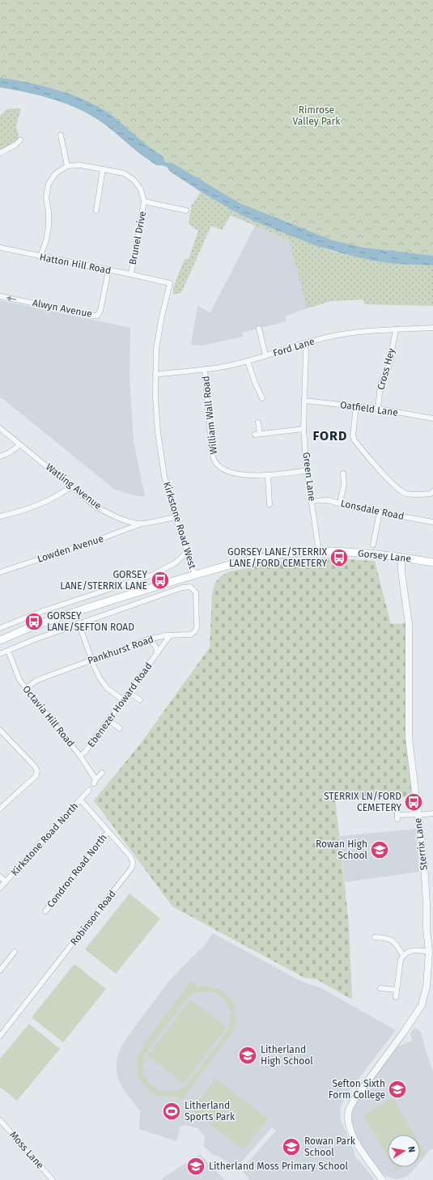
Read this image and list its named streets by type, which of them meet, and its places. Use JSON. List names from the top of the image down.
{
  "streets": {
    "main road": ["Gorsey Lane"],
    "street": [
      "Brunel Drive",
      "Hatton Hill Road",
      "Alwyn Avenue",
      "Ford Lane",
      "Cross Hey",
      "Oatfield Lane",
      "William Wall Road",
      "Green Lane",
      "Watling Avenue",
      "Lonsdale Road",
      "Kirkstone Road West",
      "Lowden Avenue",
      "Pankhurst Road",
      "Ebenezer Howard Road",
      "Octavia Hill Road",
      "Kirkstone Road North",
      "Sterrix Lane",
      "Condron Road North",
      "Robinson Road",
      "Moss Lane"
    ]
  },
  "crossings": [
    ["Brunel Drive", "Hatton Hill Road"],
    ["Hatton Hill Road", "Alwyn Avenue"],
    ["Hatton Hill Road", "Kirkstone Road West"],
    ["Ford Lane", "Cross Hey"],
    ["Ford Lane", "William Wall Road"],
    ["Ford Lane", "Green Lane"],
    ["Ford Lane", "Kirkstone Road West"],
    ["Cross Hey", "Oatfield Lane"],
    ["Oatfield Lane", "Green Lane"],
    ["William Wall Road", "Green Lane"],
    ["Green Lane", "Lonsdale Road"],
    ["Green Lane", "Gorsey Lane"],
    ["Watling Avenue", "Kirkstone Road West"],
    ["Watling Avenue", "Lowden Avenue"],
    ["Kirkstone Road West", "Gorsey Lane"],
    ["Gorsey Lane", "Sterrix Lane"],
    ["Pankhurst Road", "Ebenezer Howard Road"],
    ["Pankhurst Road", "Octavia Hill Road"],
    ["Ebenezer Howard Road", "Octavia Hill Road"],
    ["Kirkstone Road North", "Robinson Road"],
    ["Condron Road North", "Robinson Road"]
  ],
  "districts": ["FORD"],
  "parks": ["Rimrose Valley Park"],
  "places": {
    "bus stop": [
      "GORSEY LANE/STERRIX LANE/FORD CEMETERY",
      "GORSEY LANE/STERRIX LANE",
      "GORSEY LANE/SEFTON ROAD",
      "STERRIX LN/FORD CEMETERY"
    ],
    "school or university": [
      "Rowan High School",
      "Litherland High School",
      "Sefton Sixth Form College",
      "Rowan Park School",
      "Litherland Moss Primary School"
    ],
    "sports": ["Litherland Sports Park"]
  },
  "north": "right"
}
